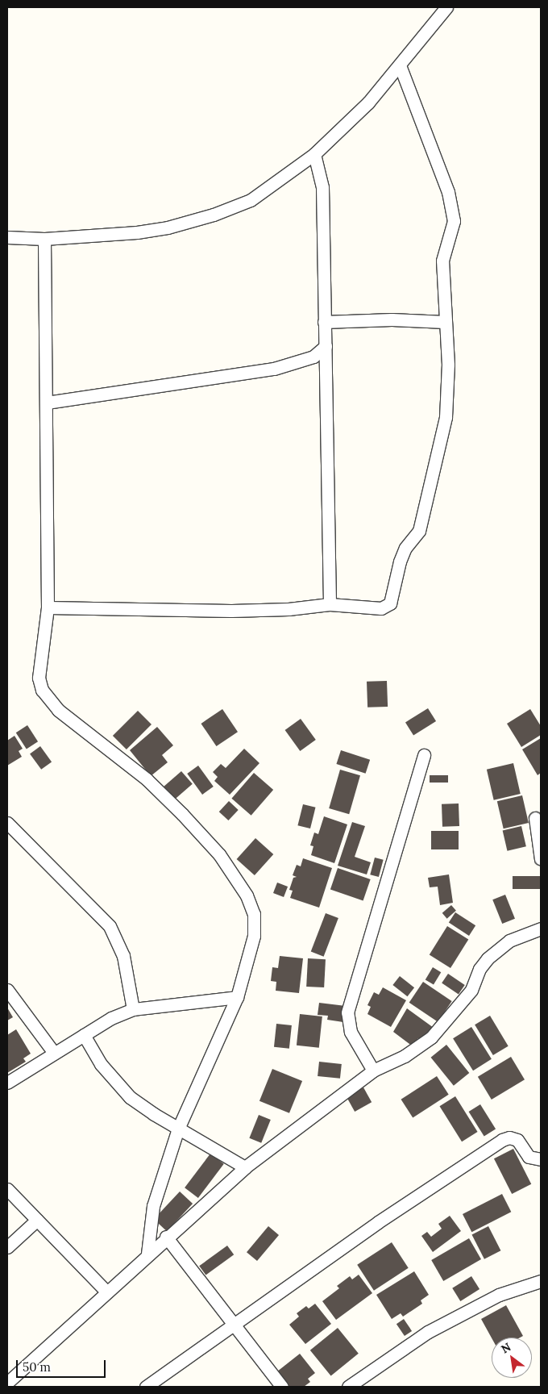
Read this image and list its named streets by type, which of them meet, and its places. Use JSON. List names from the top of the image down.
{
  "scale_bar": "50 m",
  "north": "top left"
}
